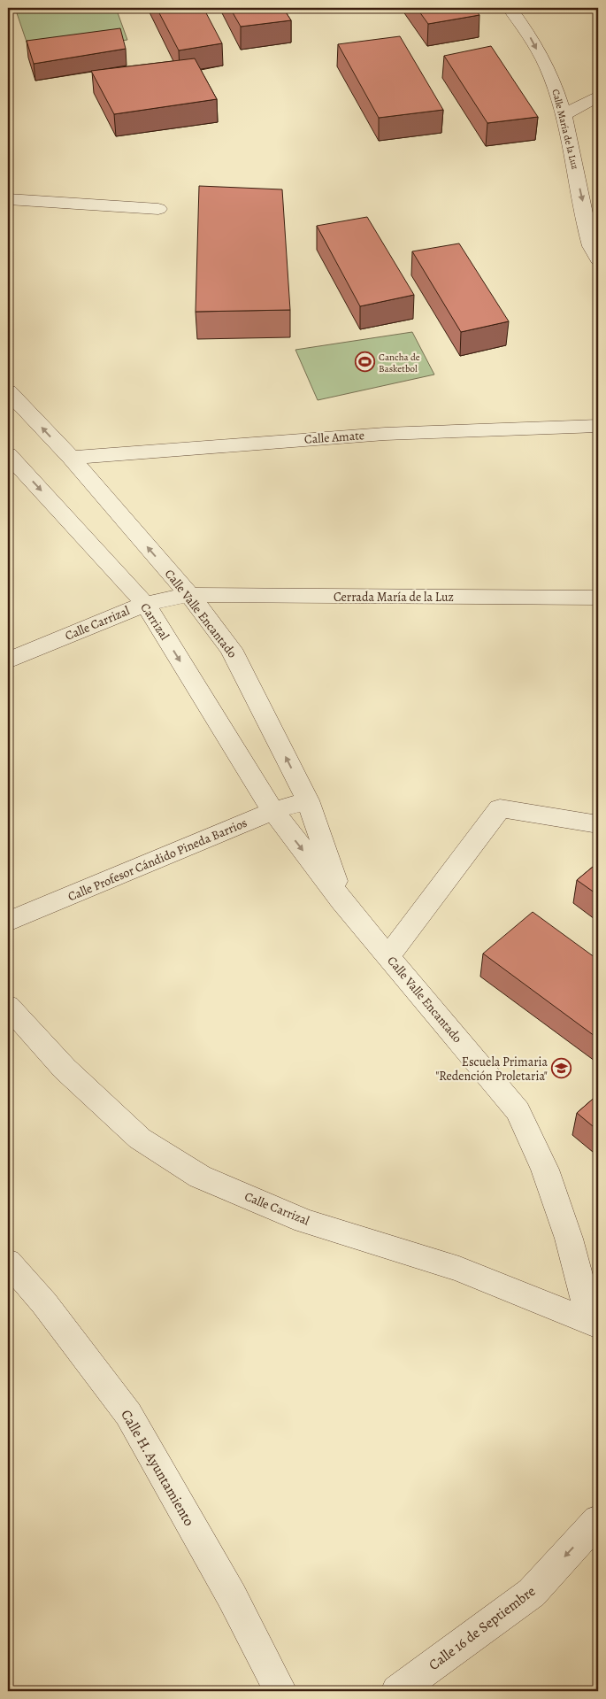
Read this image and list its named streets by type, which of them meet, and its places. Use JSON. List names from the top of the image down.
{
  "streets": {
    "street": [
      "Calle María de la Luz",
      "Calle Amate",
      "Cerrada María de la Luz",
      "Calle Valle Encantado",
      "Carrizal",
      "Calle Carrizal",
      "Calle Profesor Cándido Pineda Barrios",
      "Calle H. Ayuntamiento",
      "Calle 16 de Septiembre"
    ]
  },
  "crossings": [
    ["Calle Amate", "Calle Valle Encantado"],
    ["Cerrada María de la Luz", "Calle Valle Encantado"],
    ["Cerrada María de la Luz", "Calle Carrizal"],
    ["Calle Valle Encantado", "Carrizal"],
    ["Calle Valle Encantado", "Calle Carrizal"],
    ["Calle Valle Encantado", "Calle Profesor Cándido Pineda Barrios"],
    ["Carrizal", "Calle Carrizal"],
    ["Carrizal", "Calle Profesor Cándido Pineda Barrios"]
  ],
  "one_way": ["Calle María de la Luz", "Carrizal", "Calle 16 de Septiembre"],
  "places": {
    "sports": ["Cancha de Basketbol"],
    "school or university": ["Escuela Primaria \"Redención Proletaria\""]
  }
}
